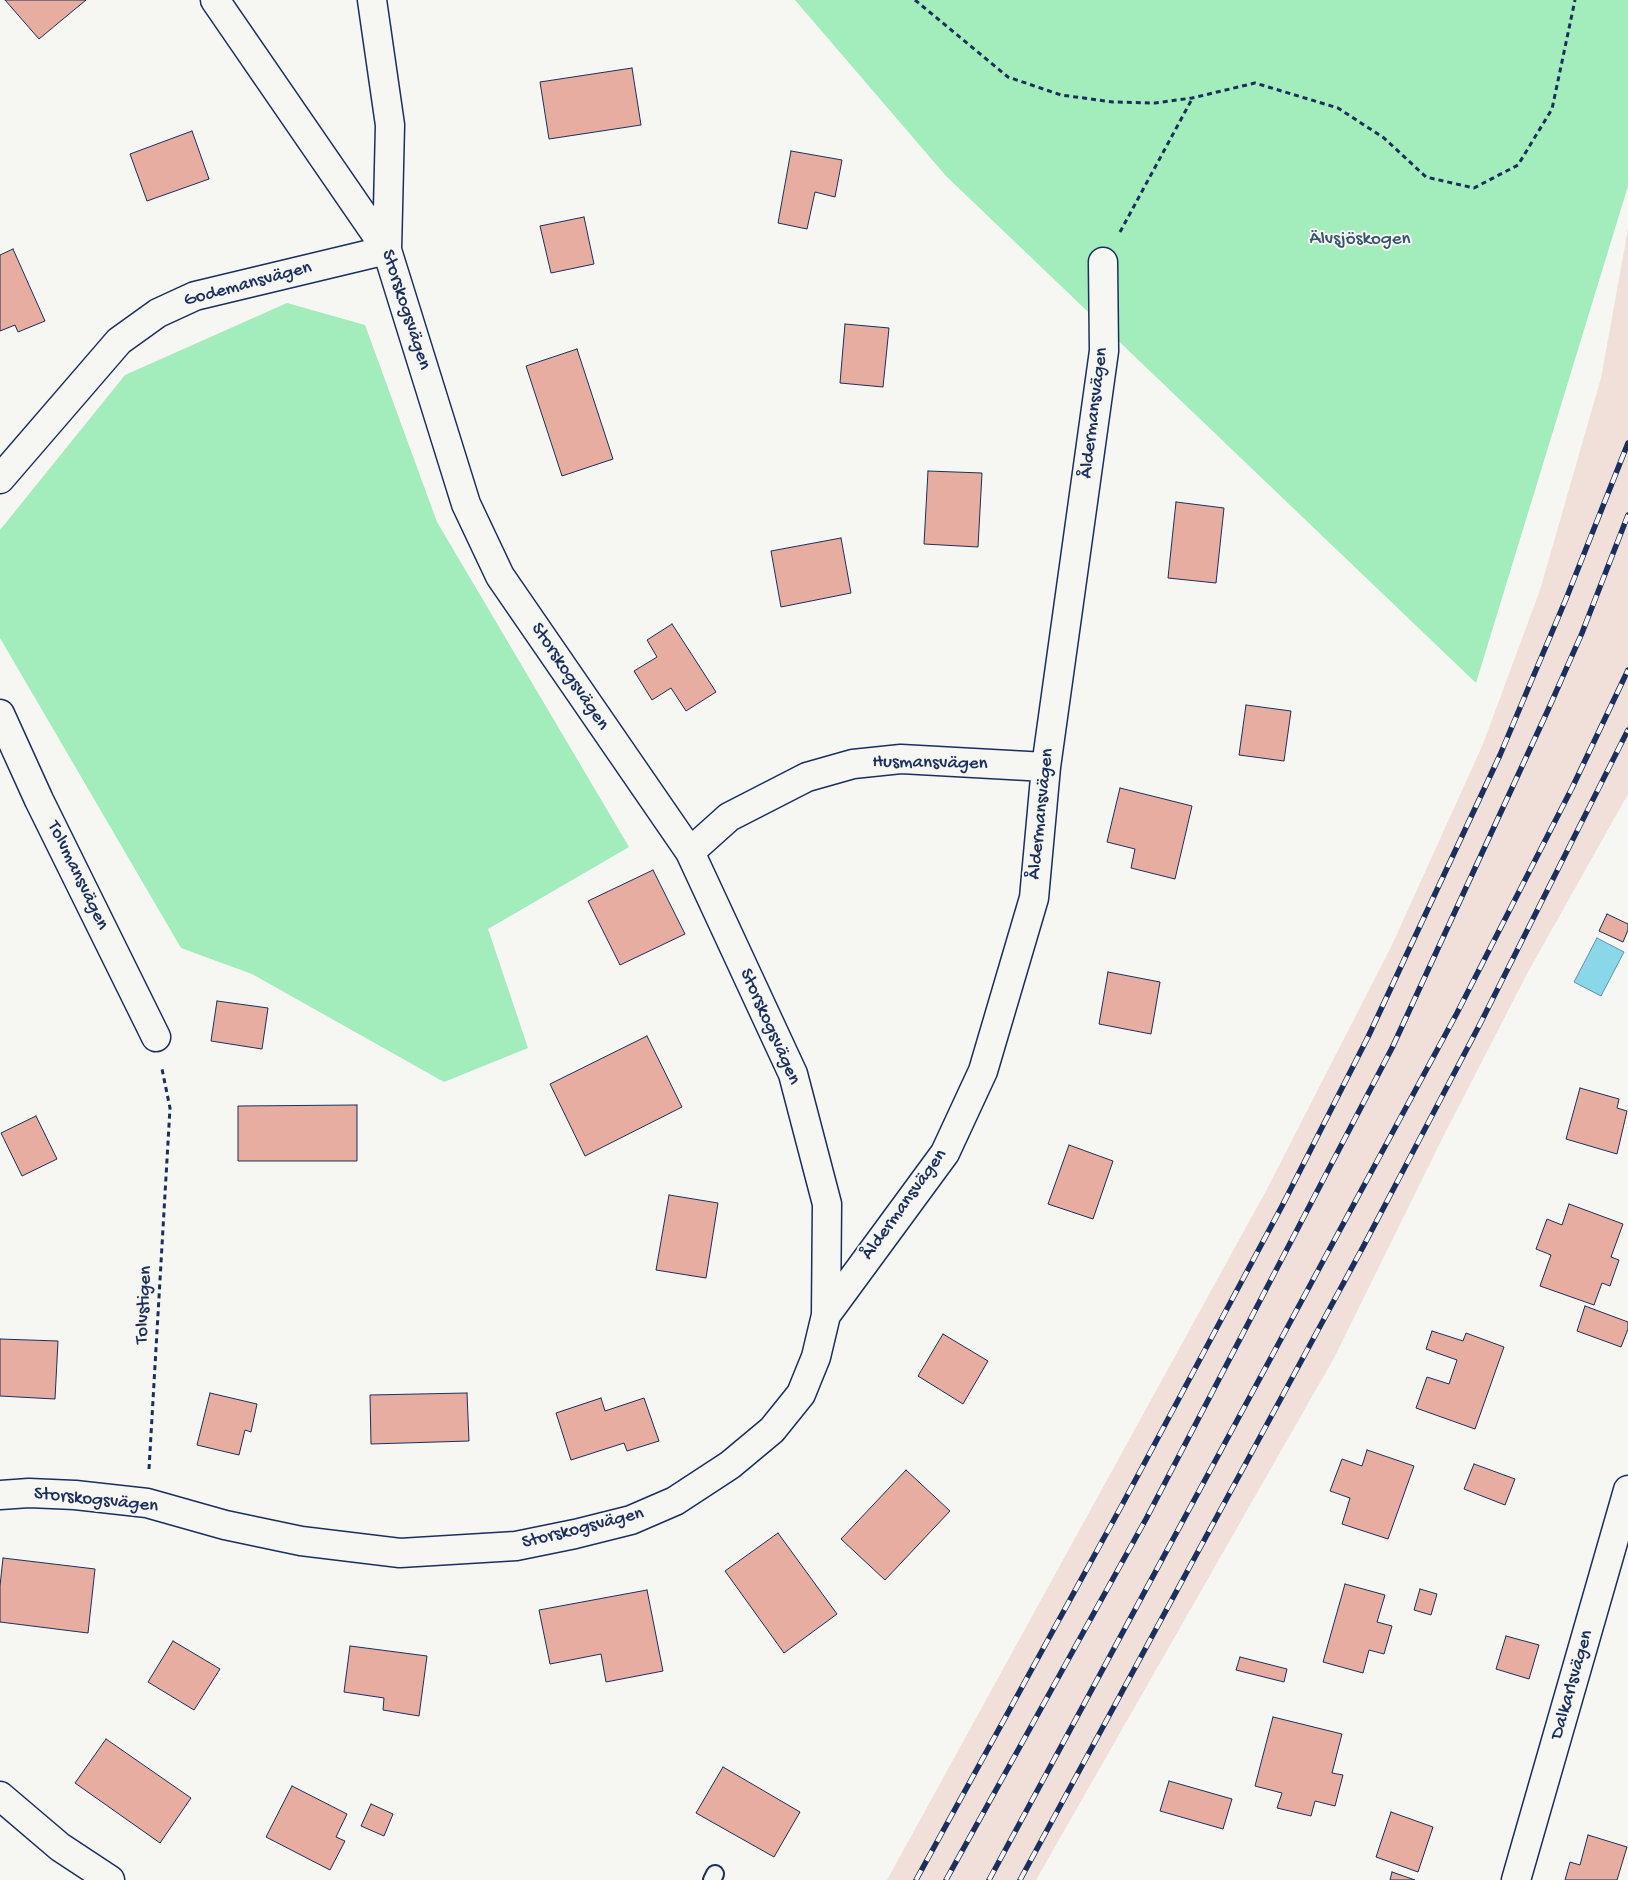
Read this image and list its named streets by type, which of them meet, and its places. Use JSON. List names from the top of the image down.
{
  "streets": {
    "street": [
      "Godemansvägen",
      "Storskogsvägen",
      "Åldermansvägen",
      "Husmansvägen",
      "Tolvmansvägen",
      "Dalkarlsvägen"
    ],
    "path": ["Tolvstigen"]
  },
  "crossings": [
    ["Godemansvägen", "Storskogsvägen"],
    ["Storskogsvägen", "Åldermansvägen"],
    ["Storskogsvägen", "Husmansvägen"],
    ["Storskogsvägen", "Tolvstigen"],
    ["Åldermansvägen", "Husmansvägen"]
  ],
  "parks": ["Älvsjöskogen"]
}
